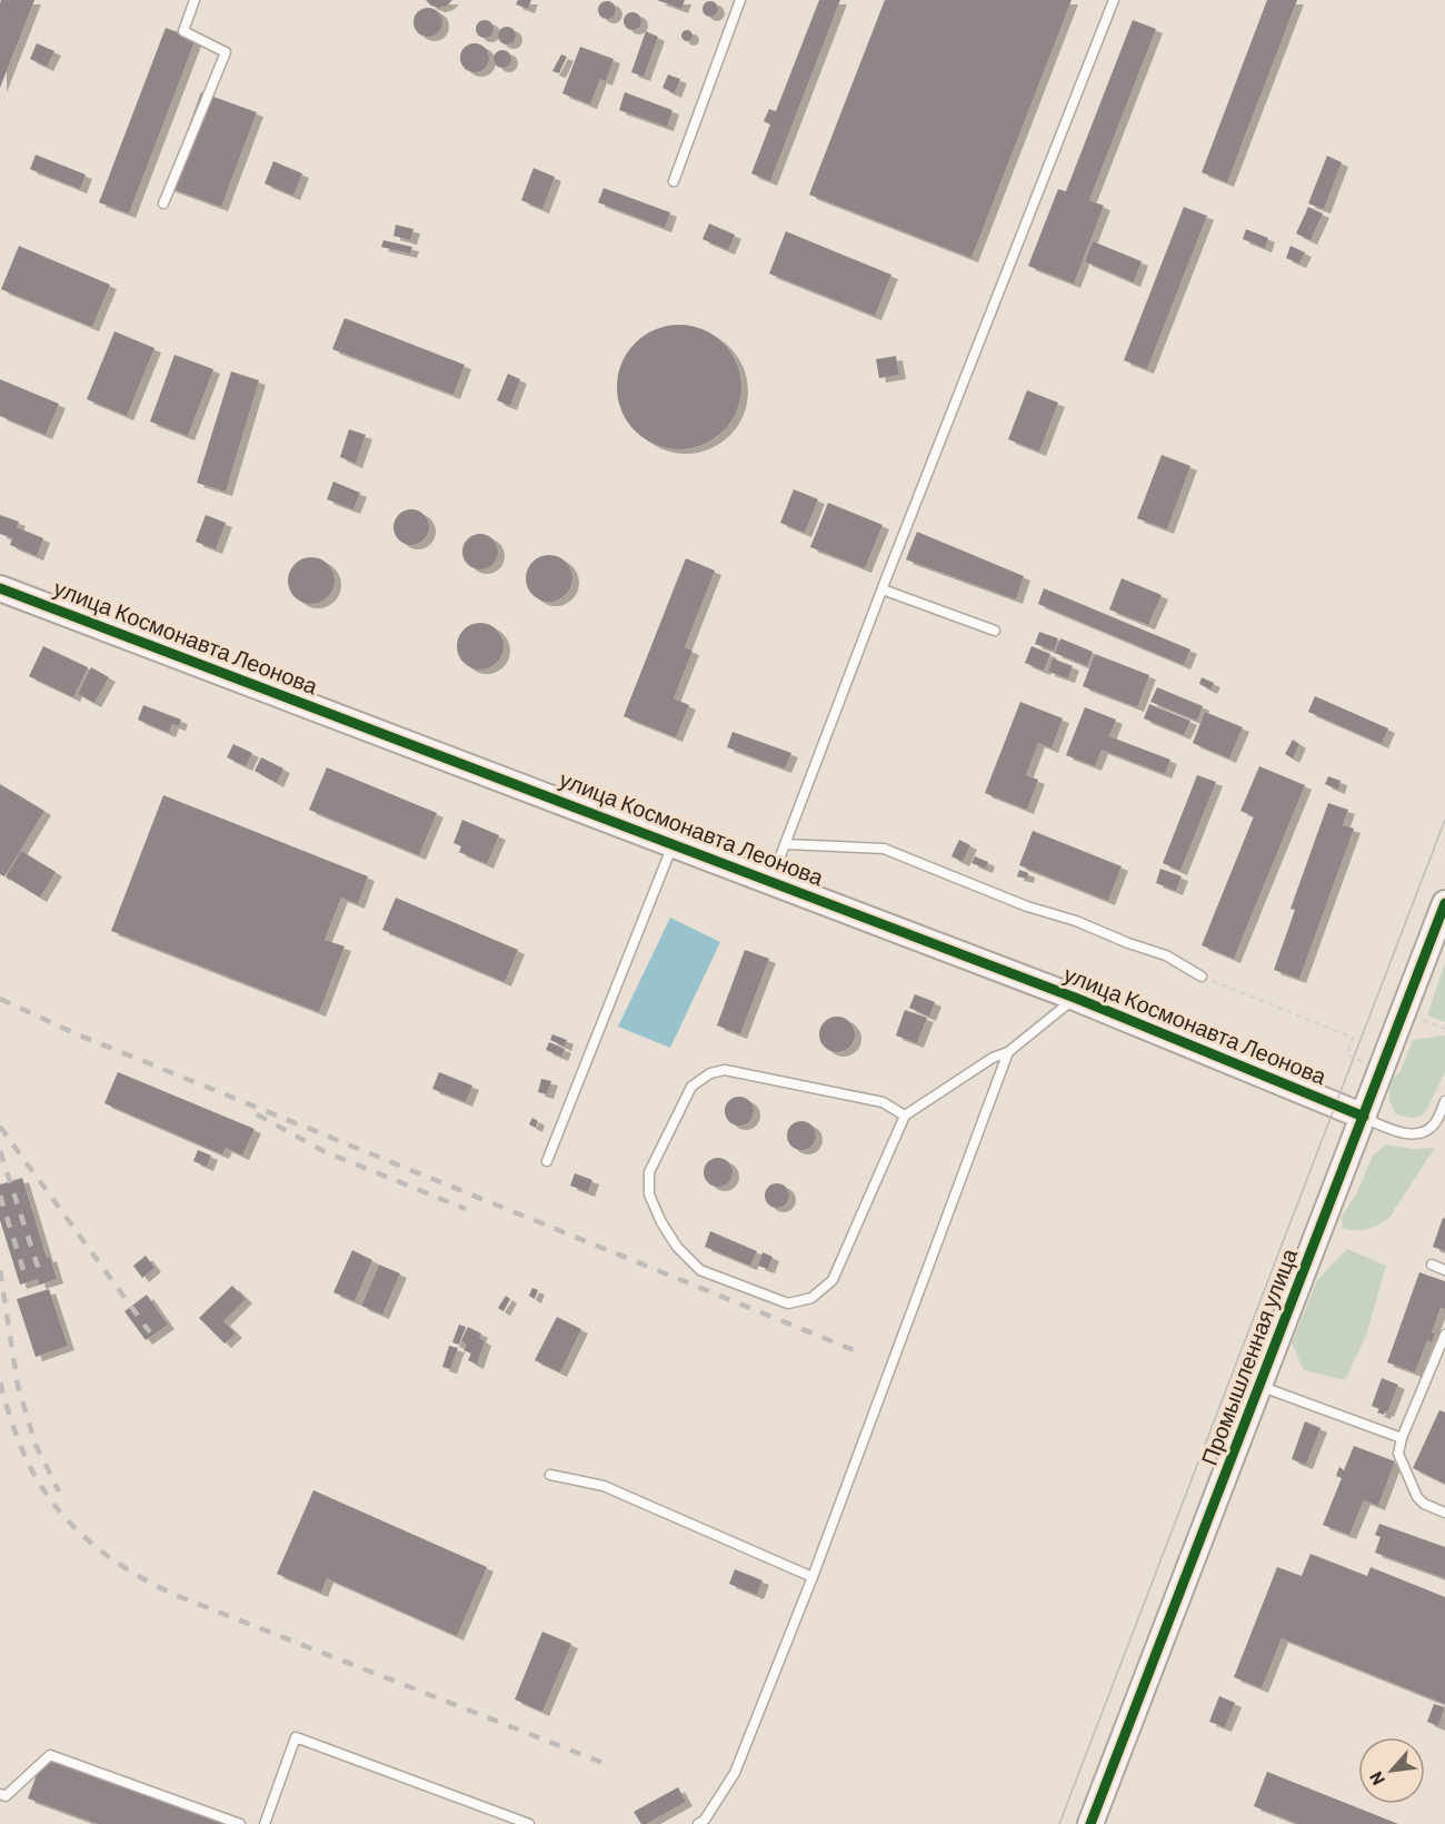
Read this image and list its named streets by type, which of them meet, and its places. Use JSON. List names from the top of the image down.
{
  "streets": {
    "street": ["улица Космонавта Леонова", "Промышленная улица"]
  },
  "crossings": [
    ["улица Космонавта Леонова", "Промышленная улица"]
  ],
  "north": "bottom left"
}
